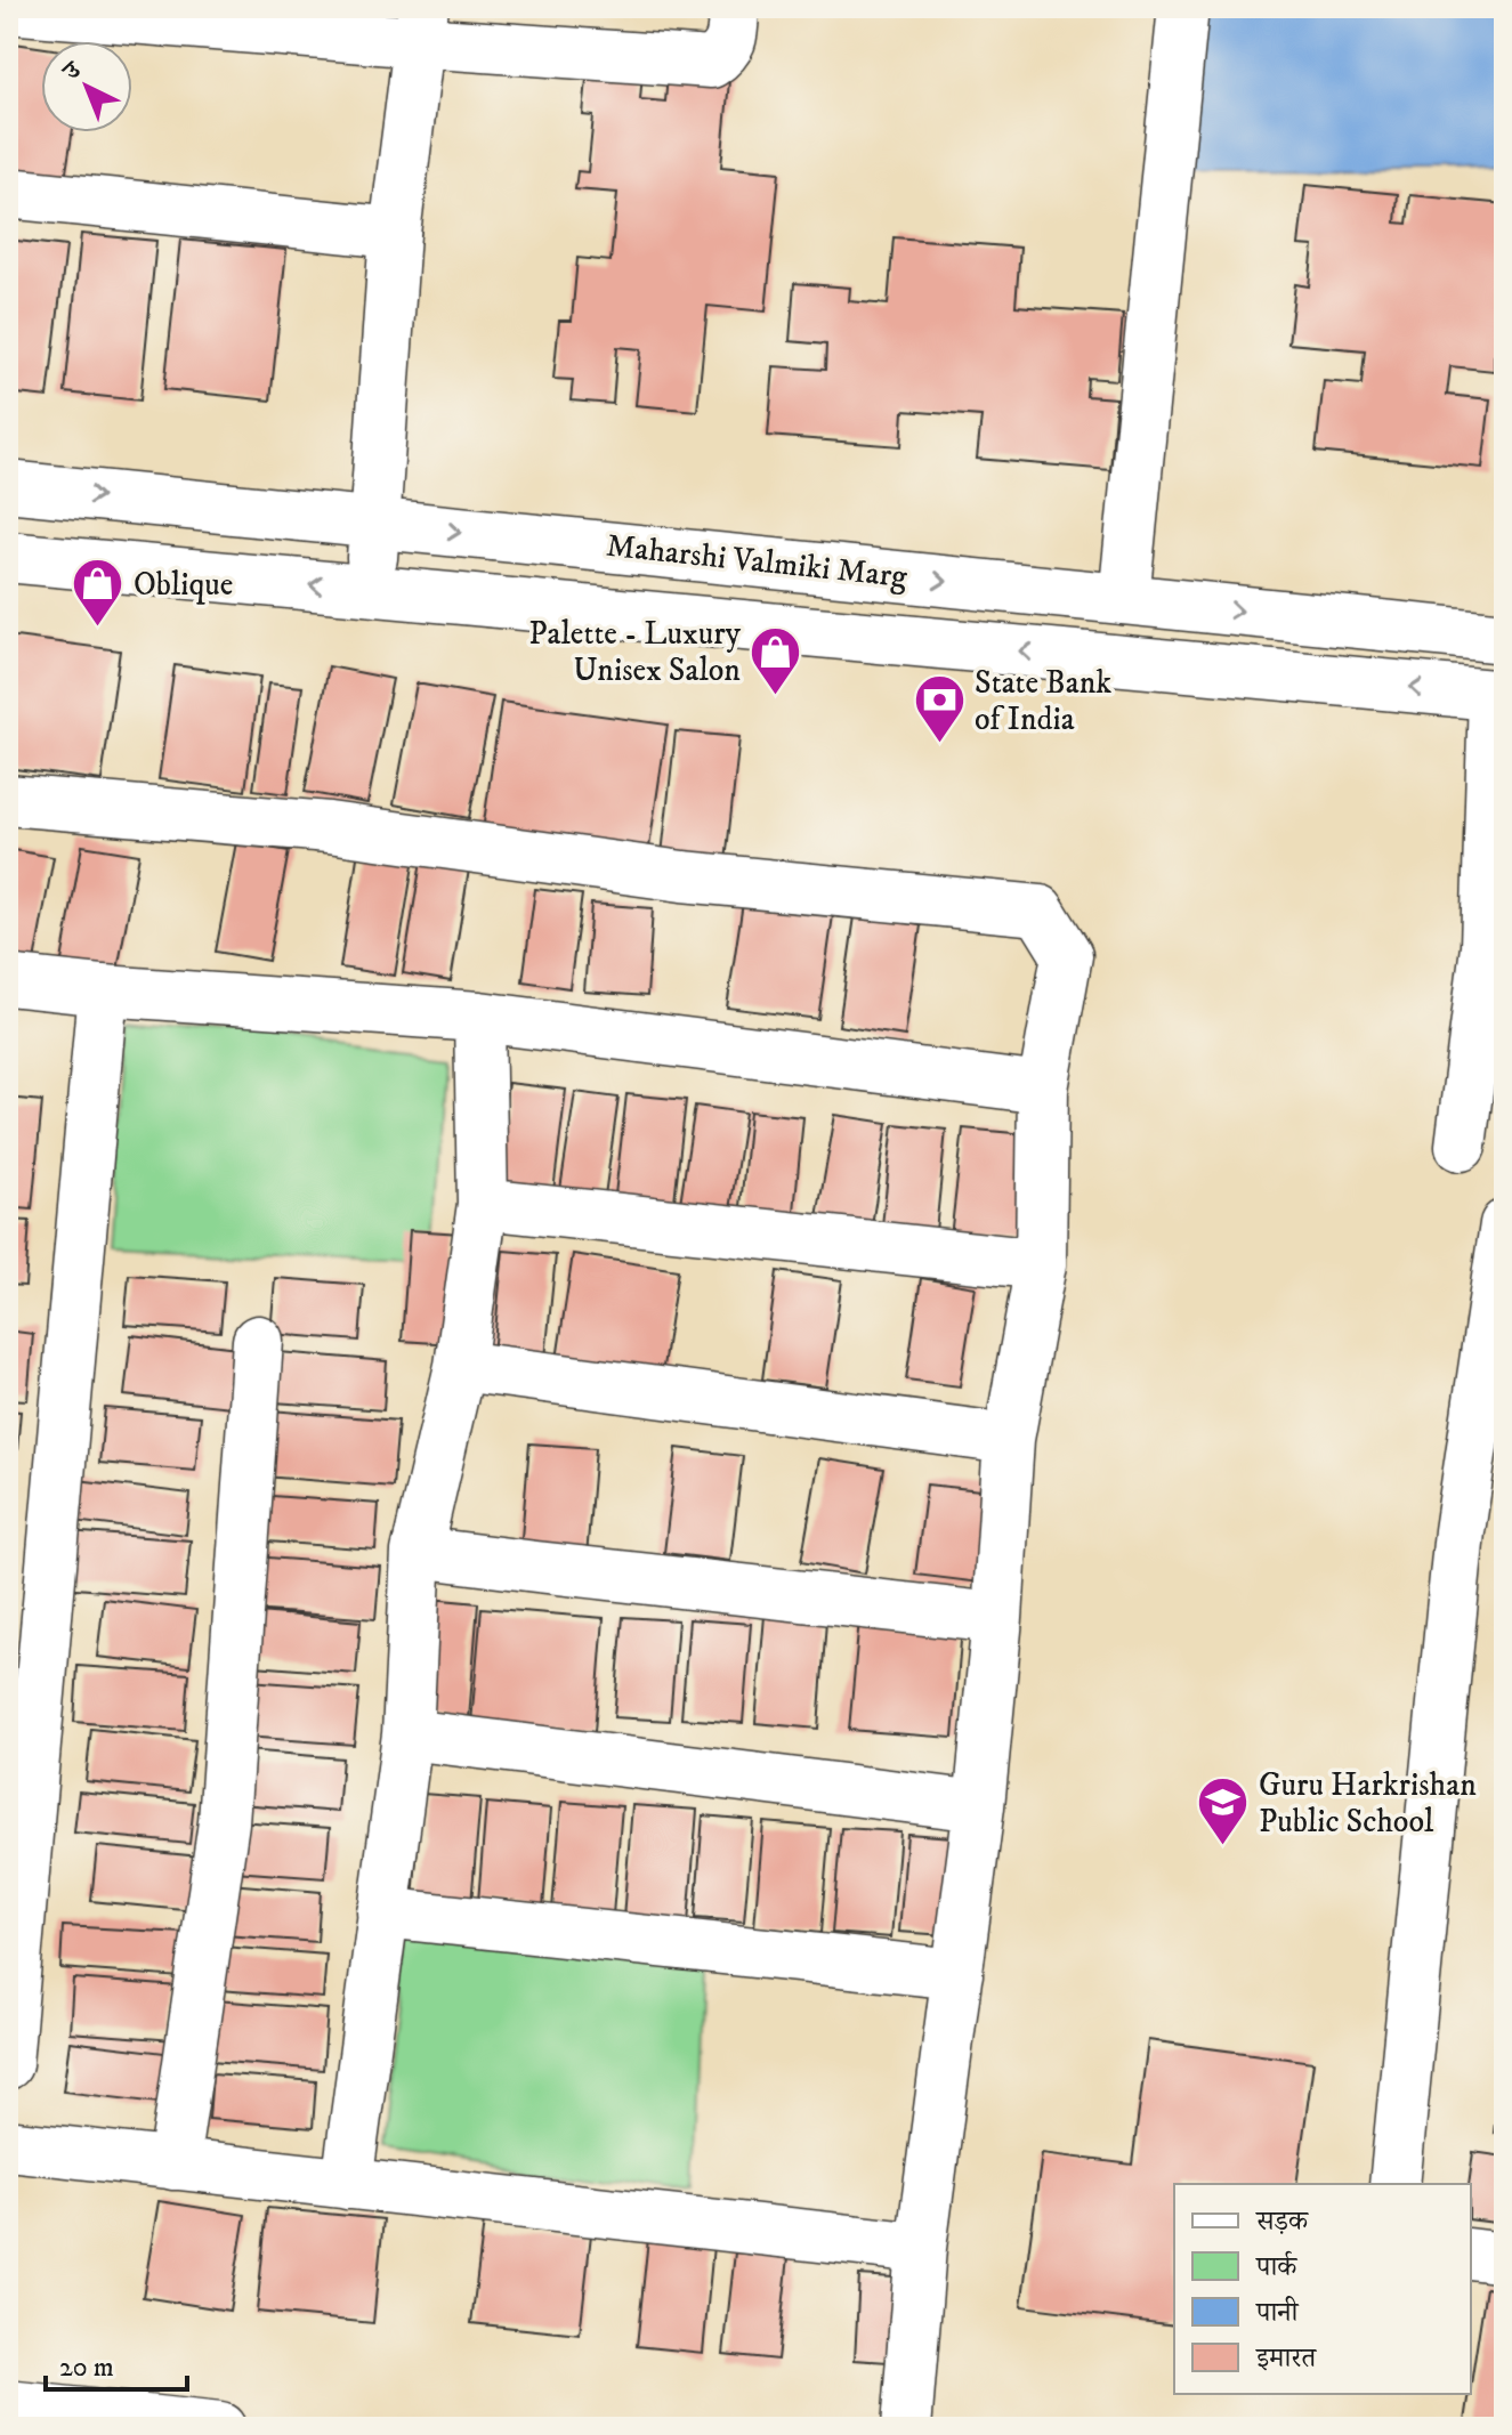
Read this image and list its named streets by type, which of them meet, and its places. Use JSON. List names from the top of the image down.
{
  "streets": {
    "street": ["Maharshi Valmiki Marg"]
  },
  "places": {
    "shop": ["Oblique", "Palette - Luxury Unisex Salon"],
    "bank": ["State Bank of India"],
    "school or university": ["Guru Harkrishan Public School"]
  },
  "legend": [
    "सड़क",
    "पार्क",
    "पानी",
    "इमारत"
  ],
  "scale_bar": "20 m",
  "north": "top left"
}
